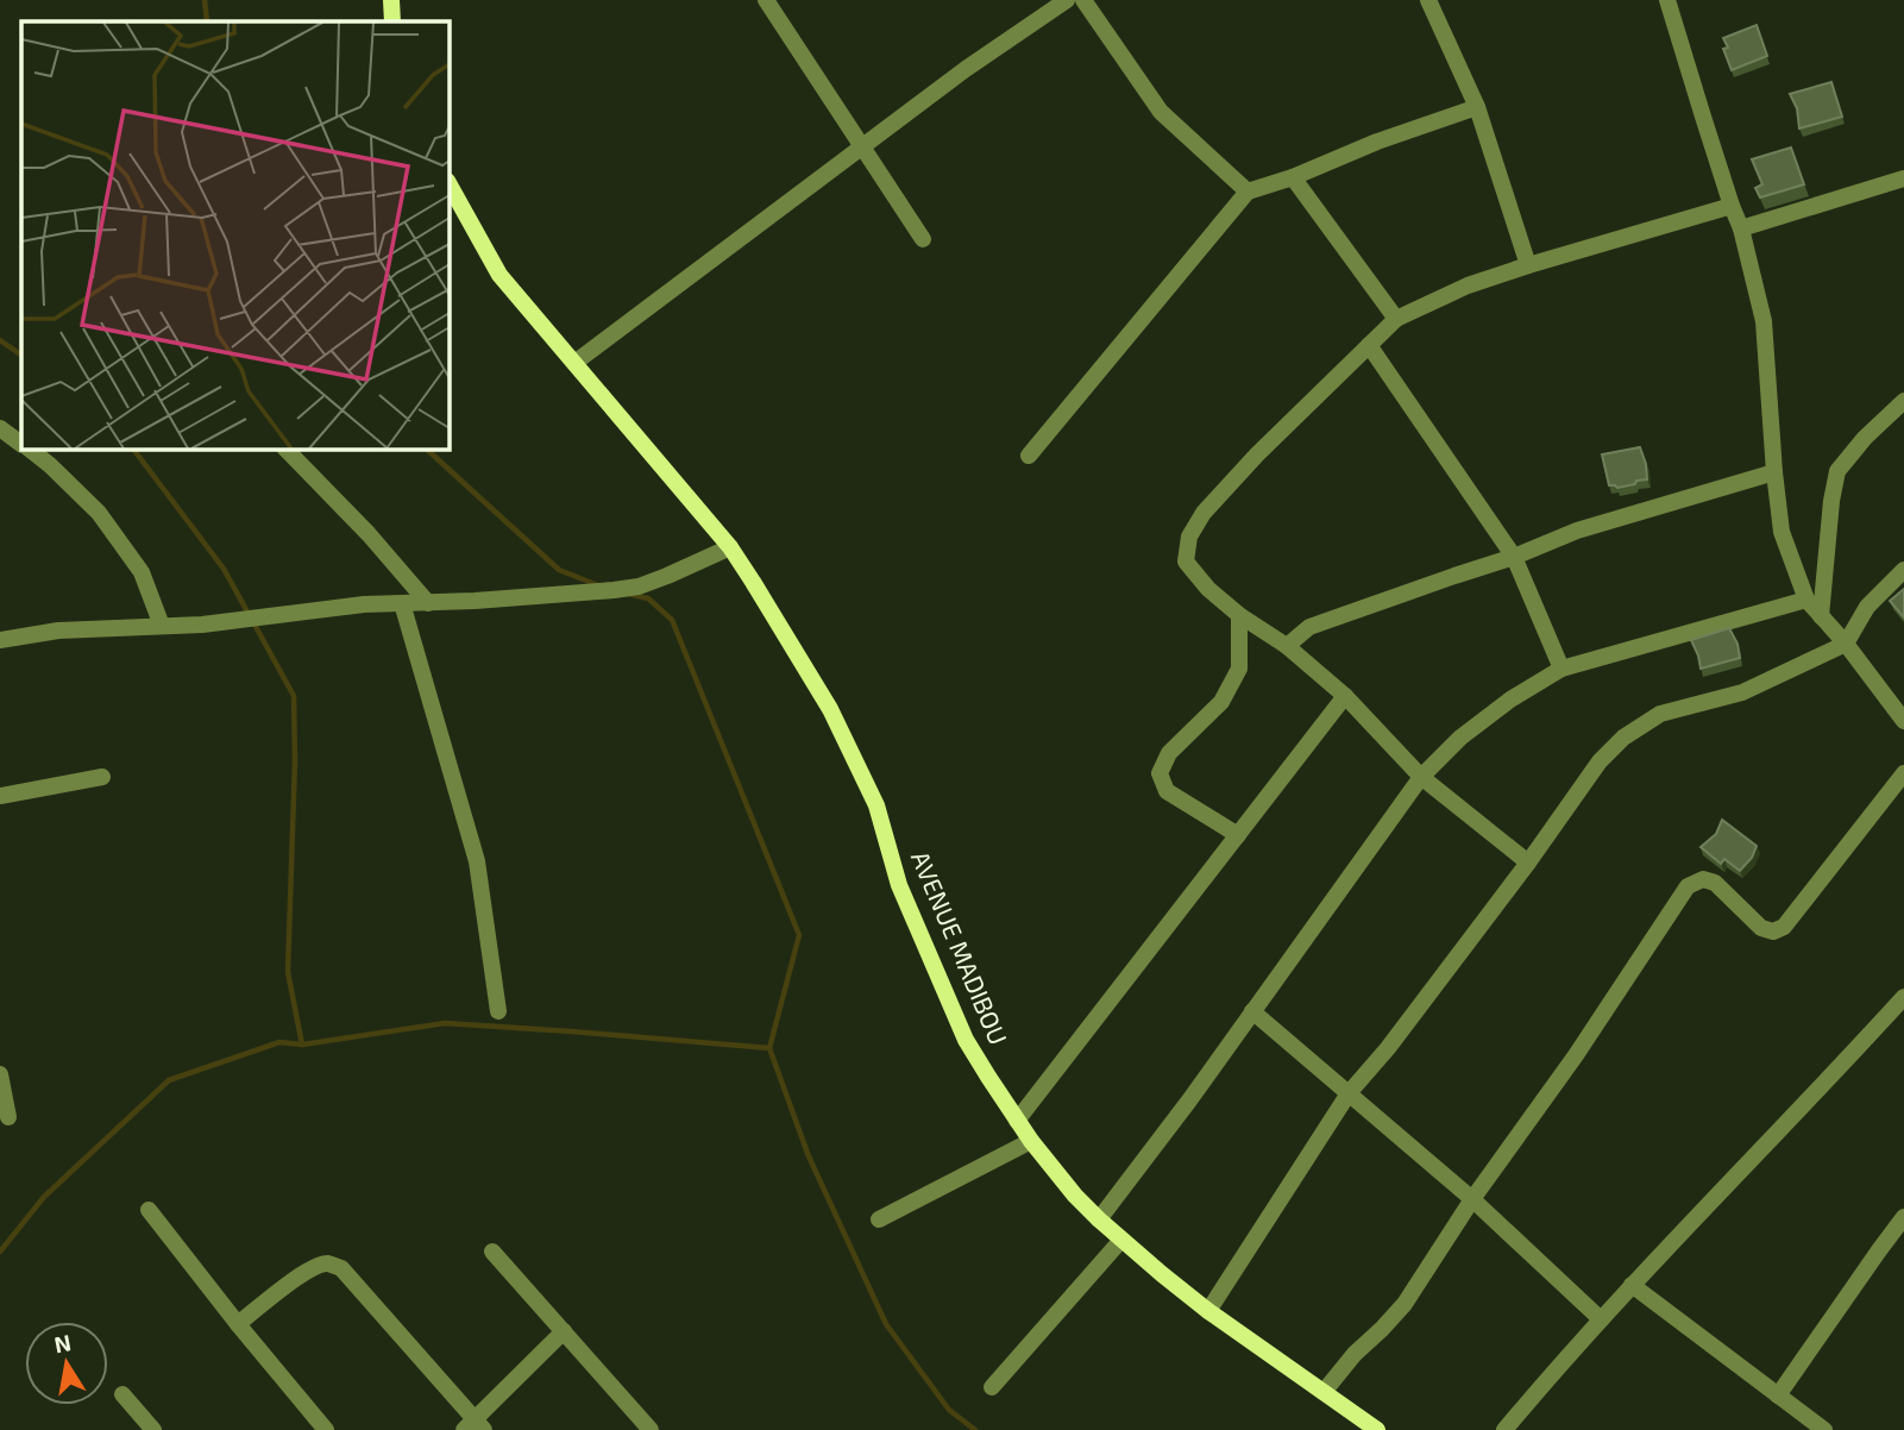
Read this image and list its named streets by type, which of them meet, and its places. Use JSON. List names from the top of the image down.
{
  "streets": {
    "street": ["AVENUE MADIBOU"]
  },
  "north": "top"
}
